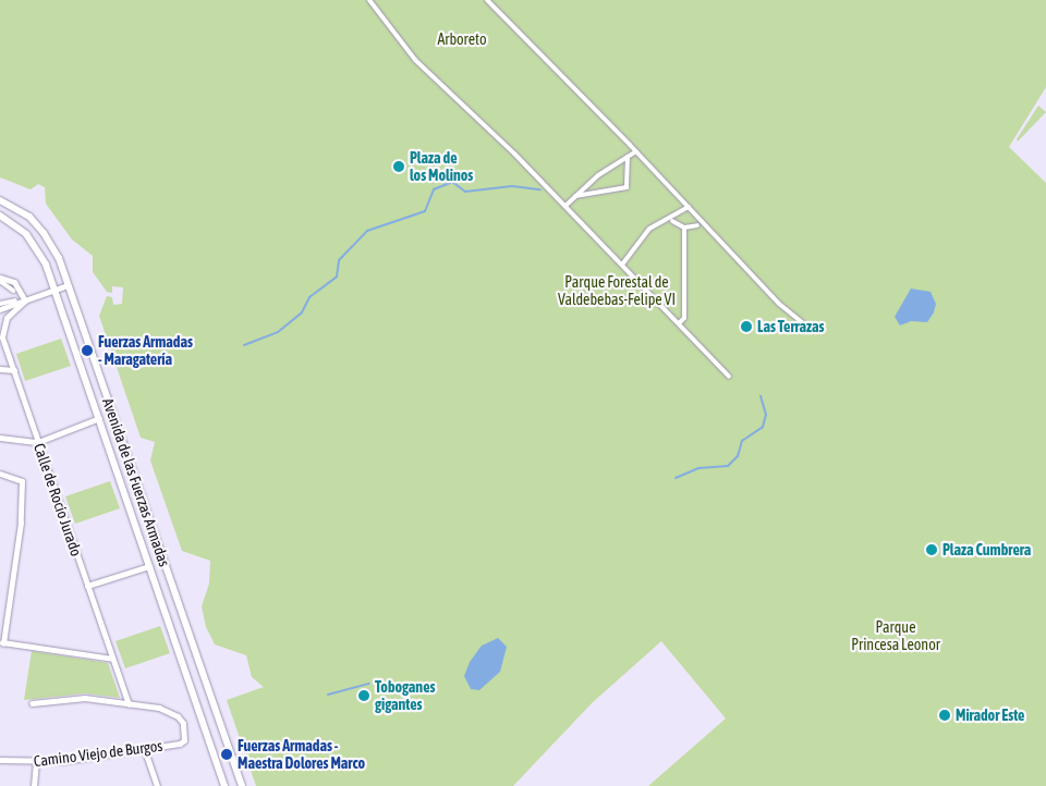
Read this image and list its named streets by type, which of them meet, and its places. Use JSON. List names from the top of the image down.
{
  "streets": {
    "street": ["Avenida de las Fuerzas Armadas", "Calle de Rocío Jurado", "Camino Viejo de Burgos"]
  },
  "crossings": [
    ["Calle de Rocío Jurado", "Camino Viejo de Burgos"]
  ],
  "parks": ["Arboreto", "Parque Forestal de Valdebebas-Felipe VI", "Parque Princesa Leonor"],
  "places": [
    "Plaza de los Molinos",
    "Las Terrazas",
    "Fuerzas Armadas - Maragatería",
    "Plaza Cumbrera",
    "Toboganes gigantes",
    "Mirador Este",
    "Fuerzas Armadas - Maestra Dolores Marco"
  ]
}
